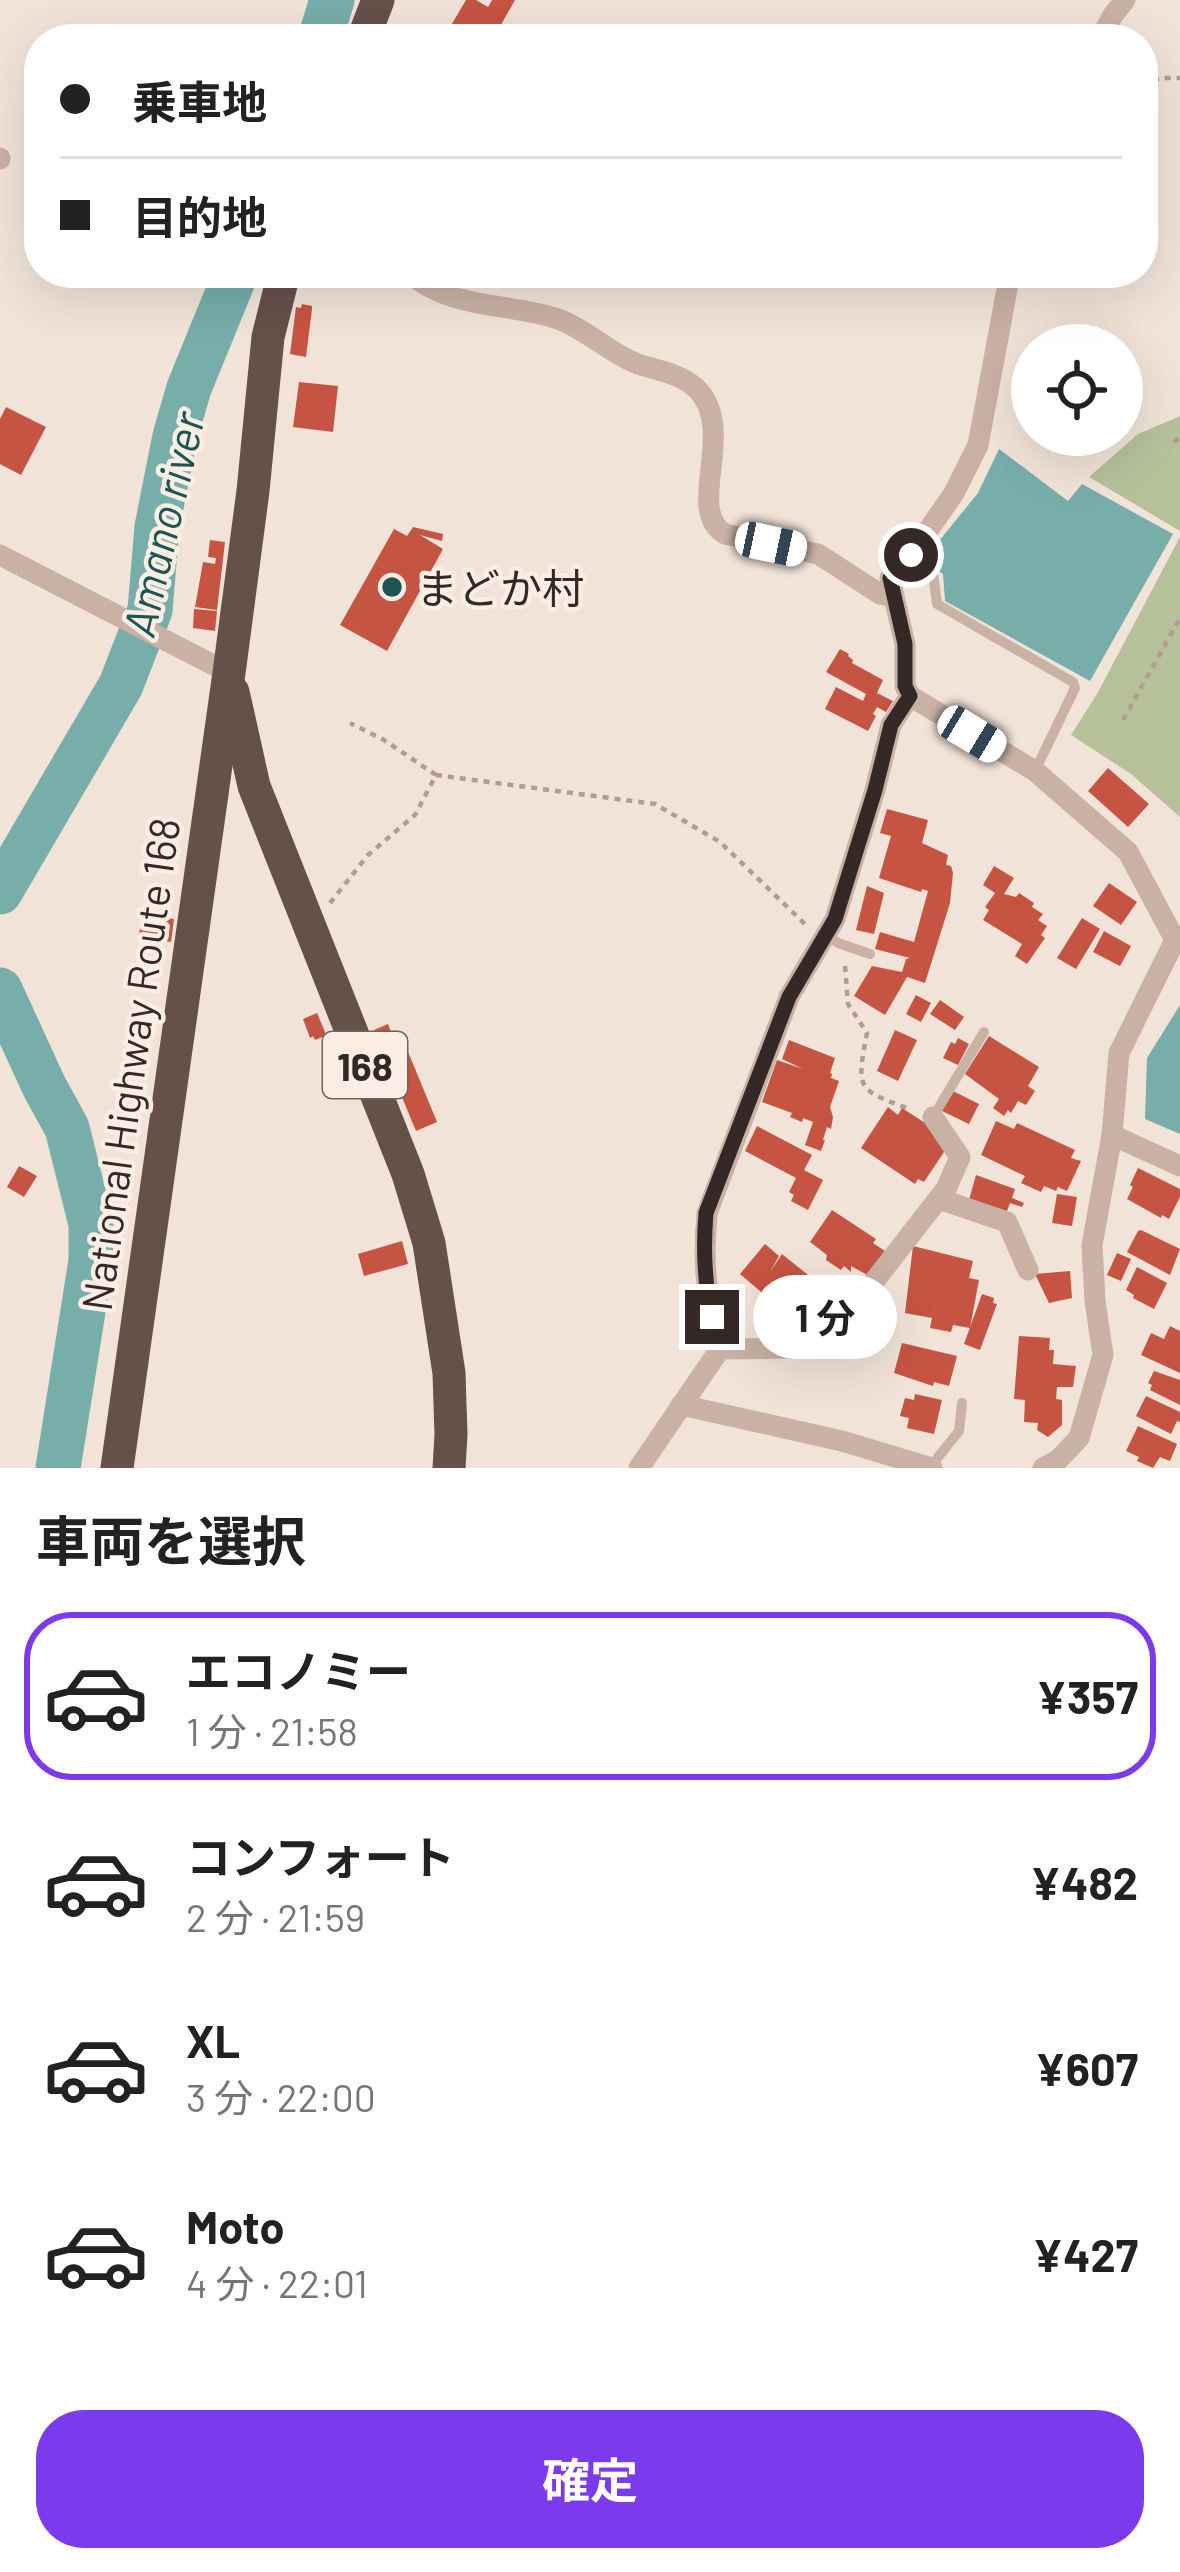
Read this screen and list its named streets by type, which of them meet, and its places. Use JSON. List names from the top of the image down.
{
  "streets": {
    "highway": ["National Highway Route 168", "168"]
  },
  "water": ["Amano river"],
  "places": ["まどか村"],
  "page": {
    "banner": ["乗車地", "目的地"],
    "bubble": "1 分",
    "heading": "車両を選択",
    "list": [
      {
        "name": "エコノミー",
        "note": "1 分 · 21:58",
        "value": "¥357"
      },
      {
        "name": "コンフォート",
        "note": "2 分 · 21:59",
        "value": "¥482"
      },
      {
        "name": "XL",
        "note": "3 分 · 22:00",
        "value": "¥607"
      },
      {
        "name": "Moto",
        "note": "4 分 · 22:01",
        "value": "¥427"
      }
    ],
    "buttons": "確定"
  }
}
